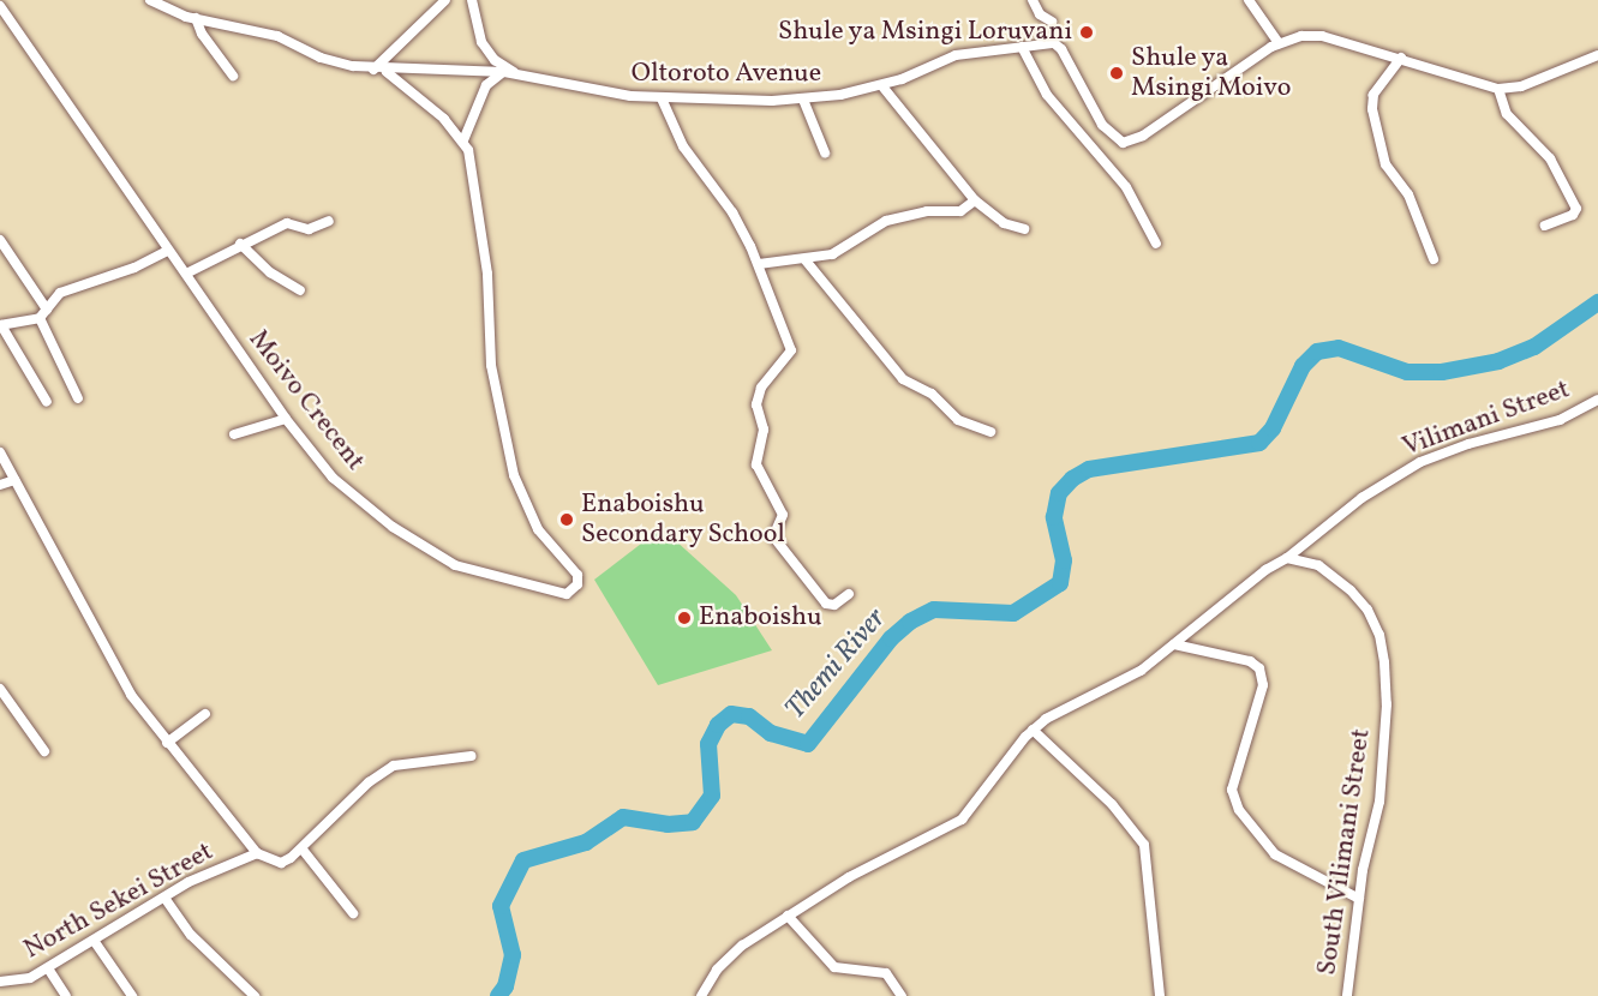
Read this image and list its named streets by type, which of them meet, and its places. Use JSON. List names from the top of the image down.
{
  "streets": {
    "street": [
      "Oltoroto Avenue",
      "Moivo Crecent",
      "Vilimani Street",
      "South Vilimani Street",
      "North Sekei Street"
    ]
  },
  "crossings": [
    ["Vilimani Street", "South Vilimani Street"]
  ],
  "water": ["Themi River"],
  "places": [
    "Shule ya Msingi Loruvani",
    "Shule ya Msingi Moivo",
    "Enaboishu Secondary School",
    "Enaboishu"
  ]
}
